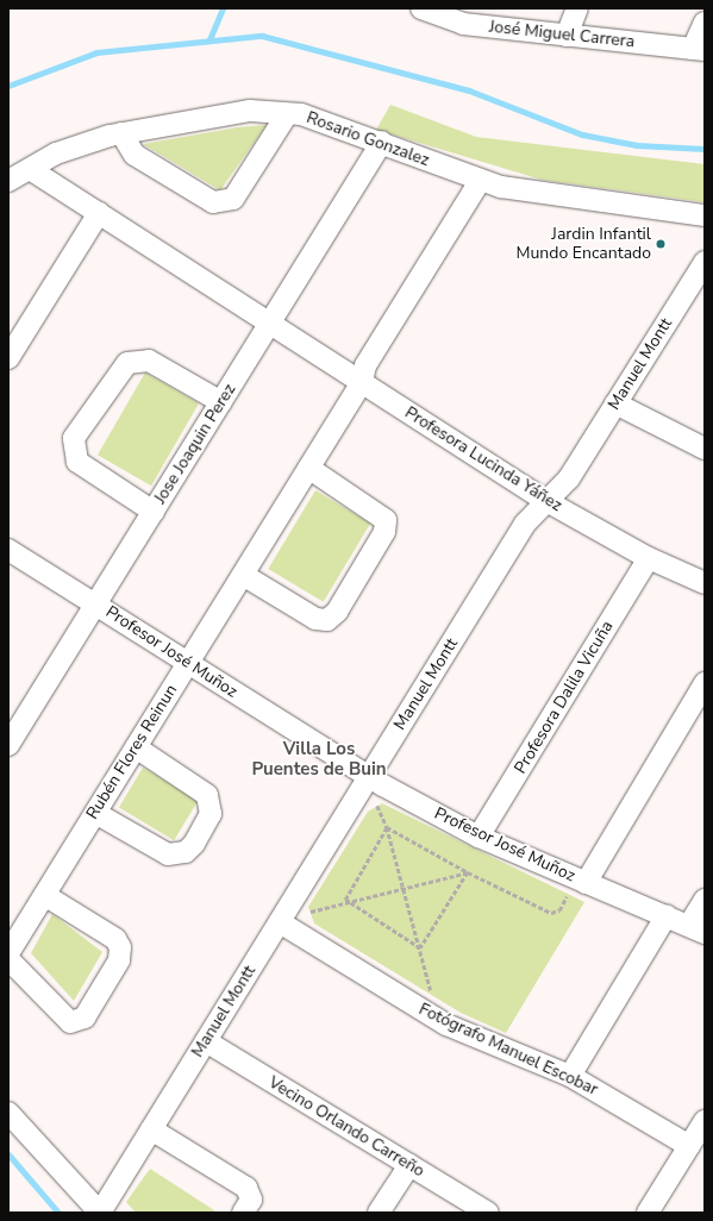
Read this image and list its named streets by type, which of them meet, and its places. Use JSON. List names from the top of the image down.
{
  "streets": {
    "street": [
      "José Miguel Carrera",
      "Rosario Gonzalez",
      "Manuel Montt",
      "Jose Joaquin Perez",
      "Profesora Lucinda Yáñez",
      "Profesor José Muñoz",
      "Profesora Dalila Vicuña",
      "Rubén Flores Reinun",
      "Fotógrafo Manuel Escobar",
      "Vecino Orlando Carreño"
    ]
  },
  "crossings": [
    ["Rosario Gonzalez", "Jose Joaquin Perez"],
    ["Rosario Gonzalez", "Profesora Lucinda Yáñez"],
    ["Rosario Gonzalez", "Rubén Flores Reinun"],
    ["Manuel Montt", "Profesora Lucinda Yáñez"],
    ["Manuel Montt", "Profesor José Muñoz"],
    ["Manuel Montt", "Fotógrafo Manuel Escobar"],
    ["Manuel Montt", "Vecino Orlando Carreño"],
    ["Jose Joaquin Perez", "Profesora Lucinda Yáñez"],
    ["Jose Joaquin Perez", "Profesor José Muñoz"],
    ["Profesora Lucinda Yáñez", "Profesora Dalila Vicuña"],
    ["Profesora Lucinda Yáñez", "Rubén Flores Reinun"],
    ["Profesor José Muñoz", "Profesora Dalila Vicuña"],
    ["Profesor José Muñoz", "Rubén Flores Reinun"]
  ],
  "districts": ["Villa Los Puentes de Buin"],
  "places": ["Jardin Infantil Mundo Encantado"]
}
